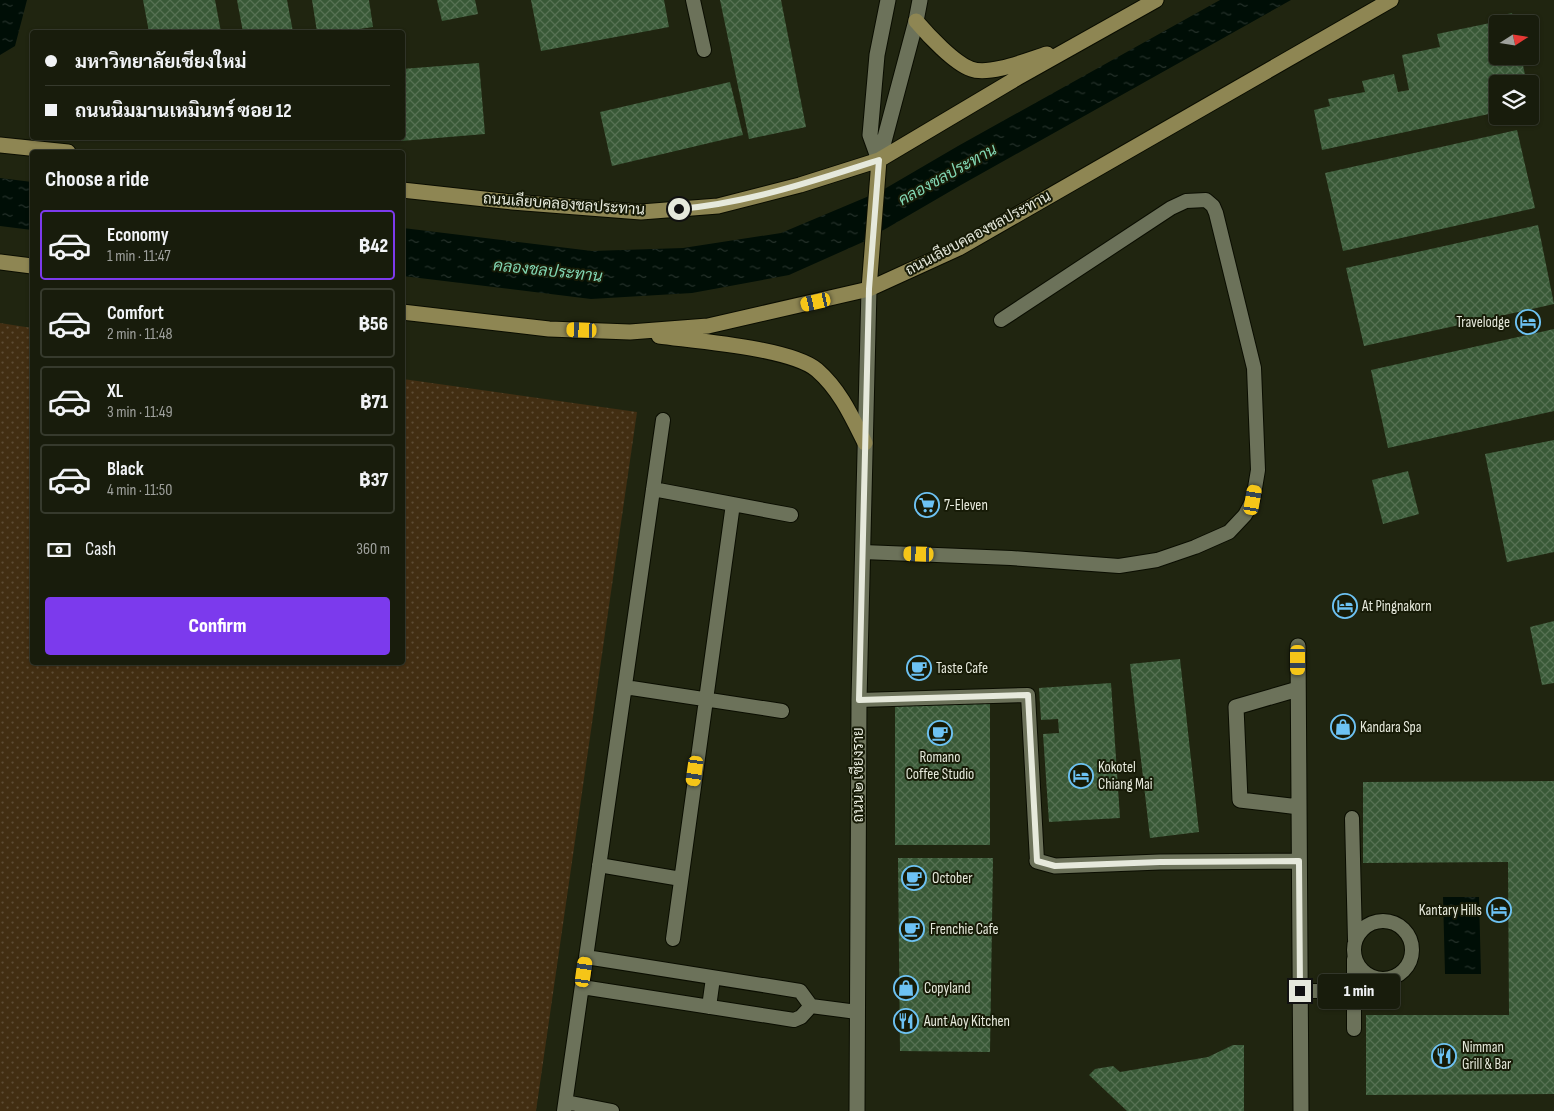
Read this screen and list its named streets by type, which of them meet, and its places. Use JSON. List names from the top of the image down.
{
  "streets": {
    "main road": ["ถนนเลียบคลองชลประทาน"],
    "street": ["ถนน ๒ เชียงราย"]
  },
  "crossings": [
    ["ถนนเลียบคลองชลประทาน", "ถนน ๒ เชียงราย"]
  ],
  "water": ["คลองชลประทาน"],
  "places": {
    "hotel": [
      "Travelodge",
      "At Pingnakorn",
      "Kokotel Chiang Mai",
      "Kantary Hills"
    ],
    "supermarket": ["7-Eleven"],
    "cafe": [
      "Taste Cafe",
      "Romano Coffee Studio",
      "October",
      "Frenchie Cafe"
    ],
    "shop": ["Kandara Spa", "Copyland"],
    "restaurant": ["Aunt Aoy Kitchen", "Nimman Grill & Bar"]
  },
  "north": "right",
  "page": {
    "banner": ["มหาวิทยาลัยเชียงใหม่", "ถนนนิมมานเหมินทร์ ซอย 12"],
    "heading": "Choose a ride",
    "list": [
      {
        "name": "Economy",
        "note": "1 min · 11:47",
        "value": "฿42"
      },
      {
        "name": "Comfort",
        "note": "2 min · 11:48",
        "value": "฿56"
      },
      {
        "name": "XL",
        "note": "3 min · 11:49",
        "value": "฿71"
      },
      {
        "name": "Black",
        "note": "4 min · 11:50",
        "value": "฿37"
      }
    ],
    "pay": ["Cash", "360 m"],
    "buttons": "Confirm",
    "bubble": "1 min"
  }
}
